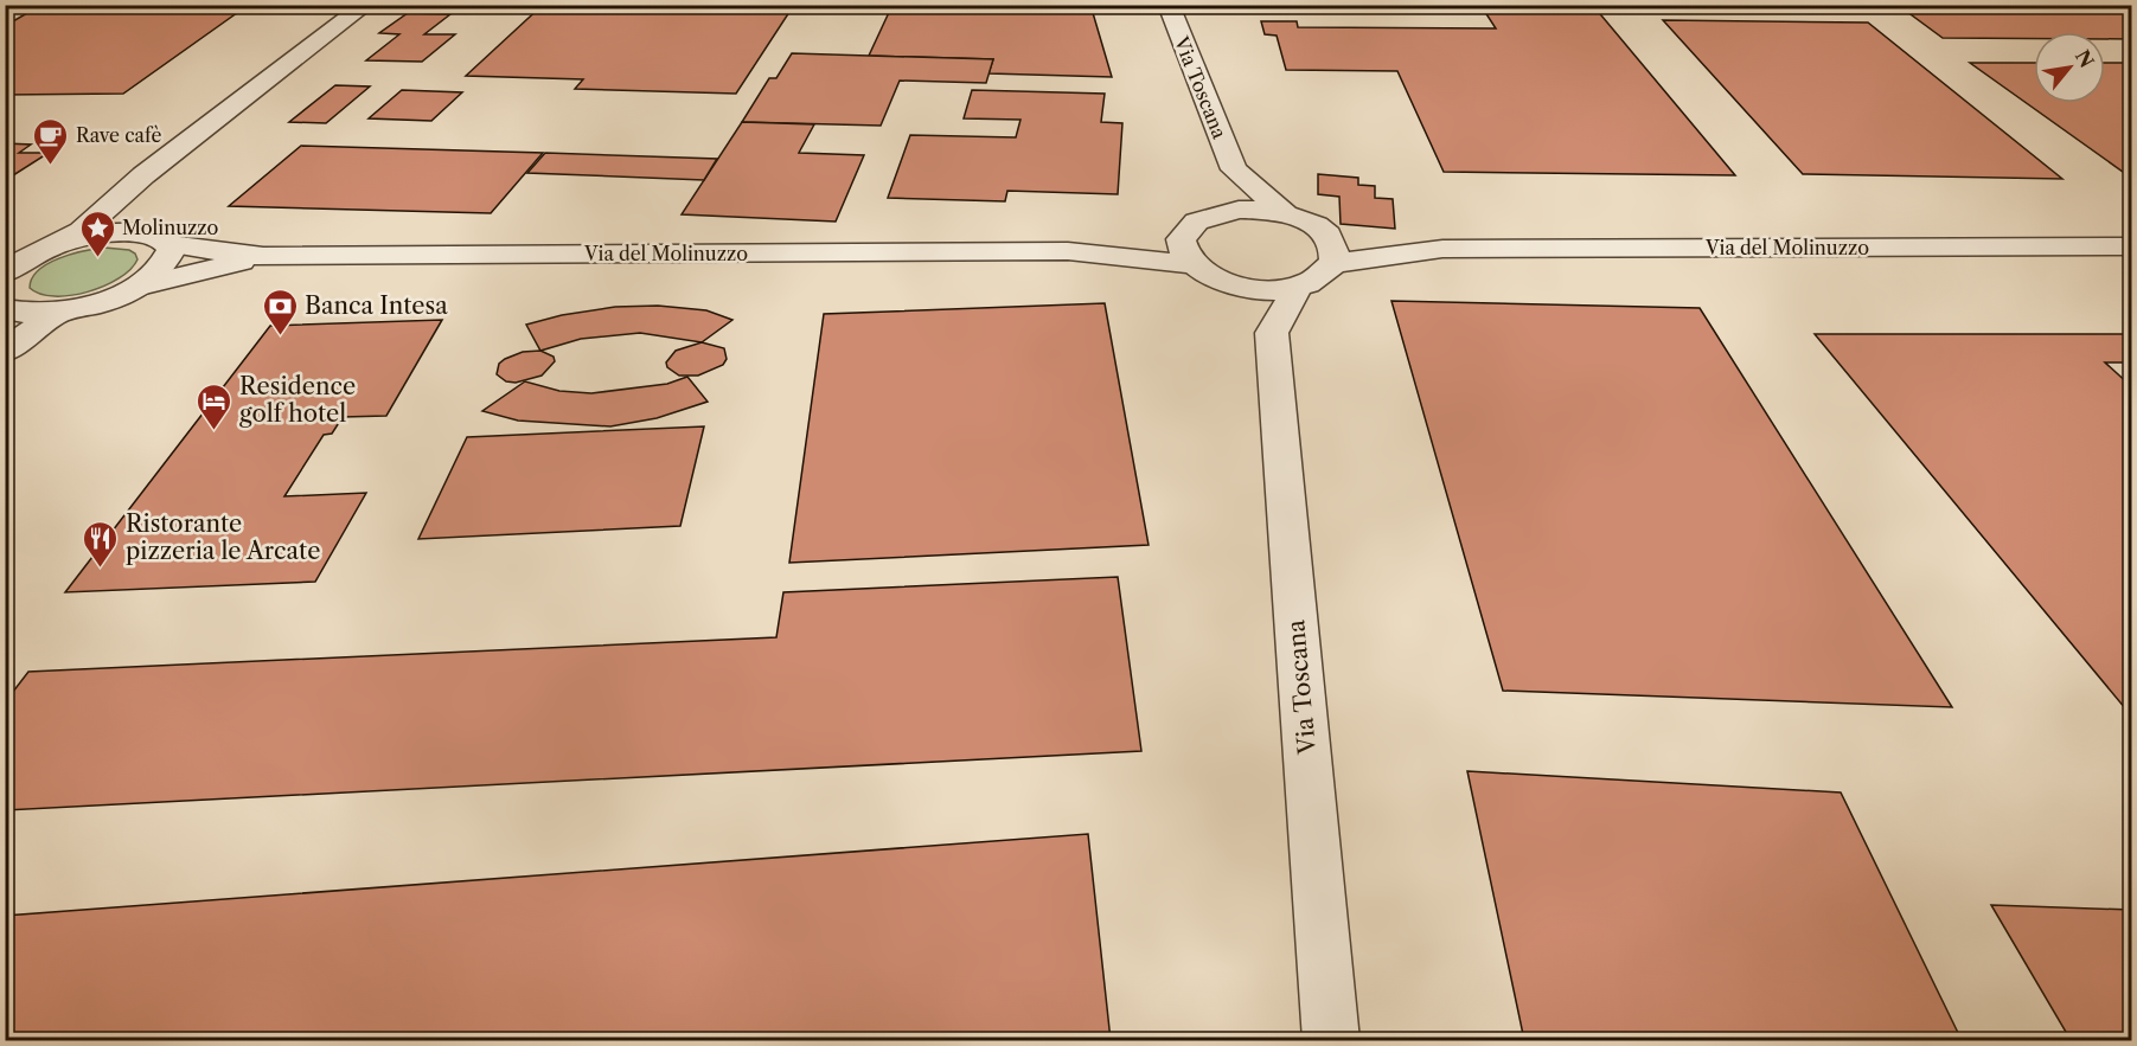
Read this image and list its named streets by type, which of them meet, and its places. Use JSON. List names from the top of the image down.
{
  "streets": {
    "street": ["Via Toscana", "Via del Molinuzzo"]
  },
  "crossings": [
    ["Via Toscana", "Via del Molinuzzo"]
  ],
  "places": {
    "cafe": ["Rave cafè"],
    "place": ["Molinuzzo"],
    "bank": ["Banca Intesa"],
    "hotel": ["Residence golf hotel"],
    "restaurant": ["Ristorante pizzeria le Arcate"]
  },
  "north": "top right"
}
